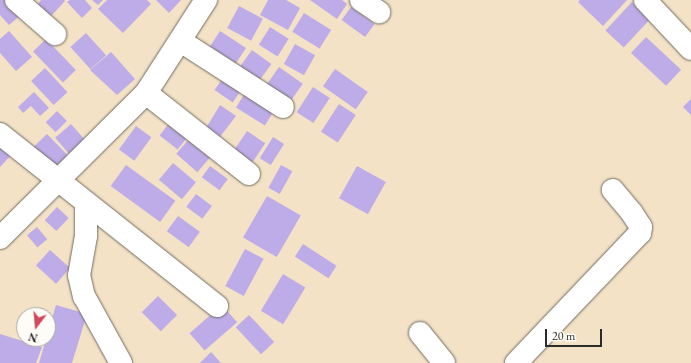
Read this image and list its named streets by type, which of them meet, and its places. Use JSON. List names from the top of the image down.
{
  "scale_bar": "20 m",
  "north": "bottom"
}
